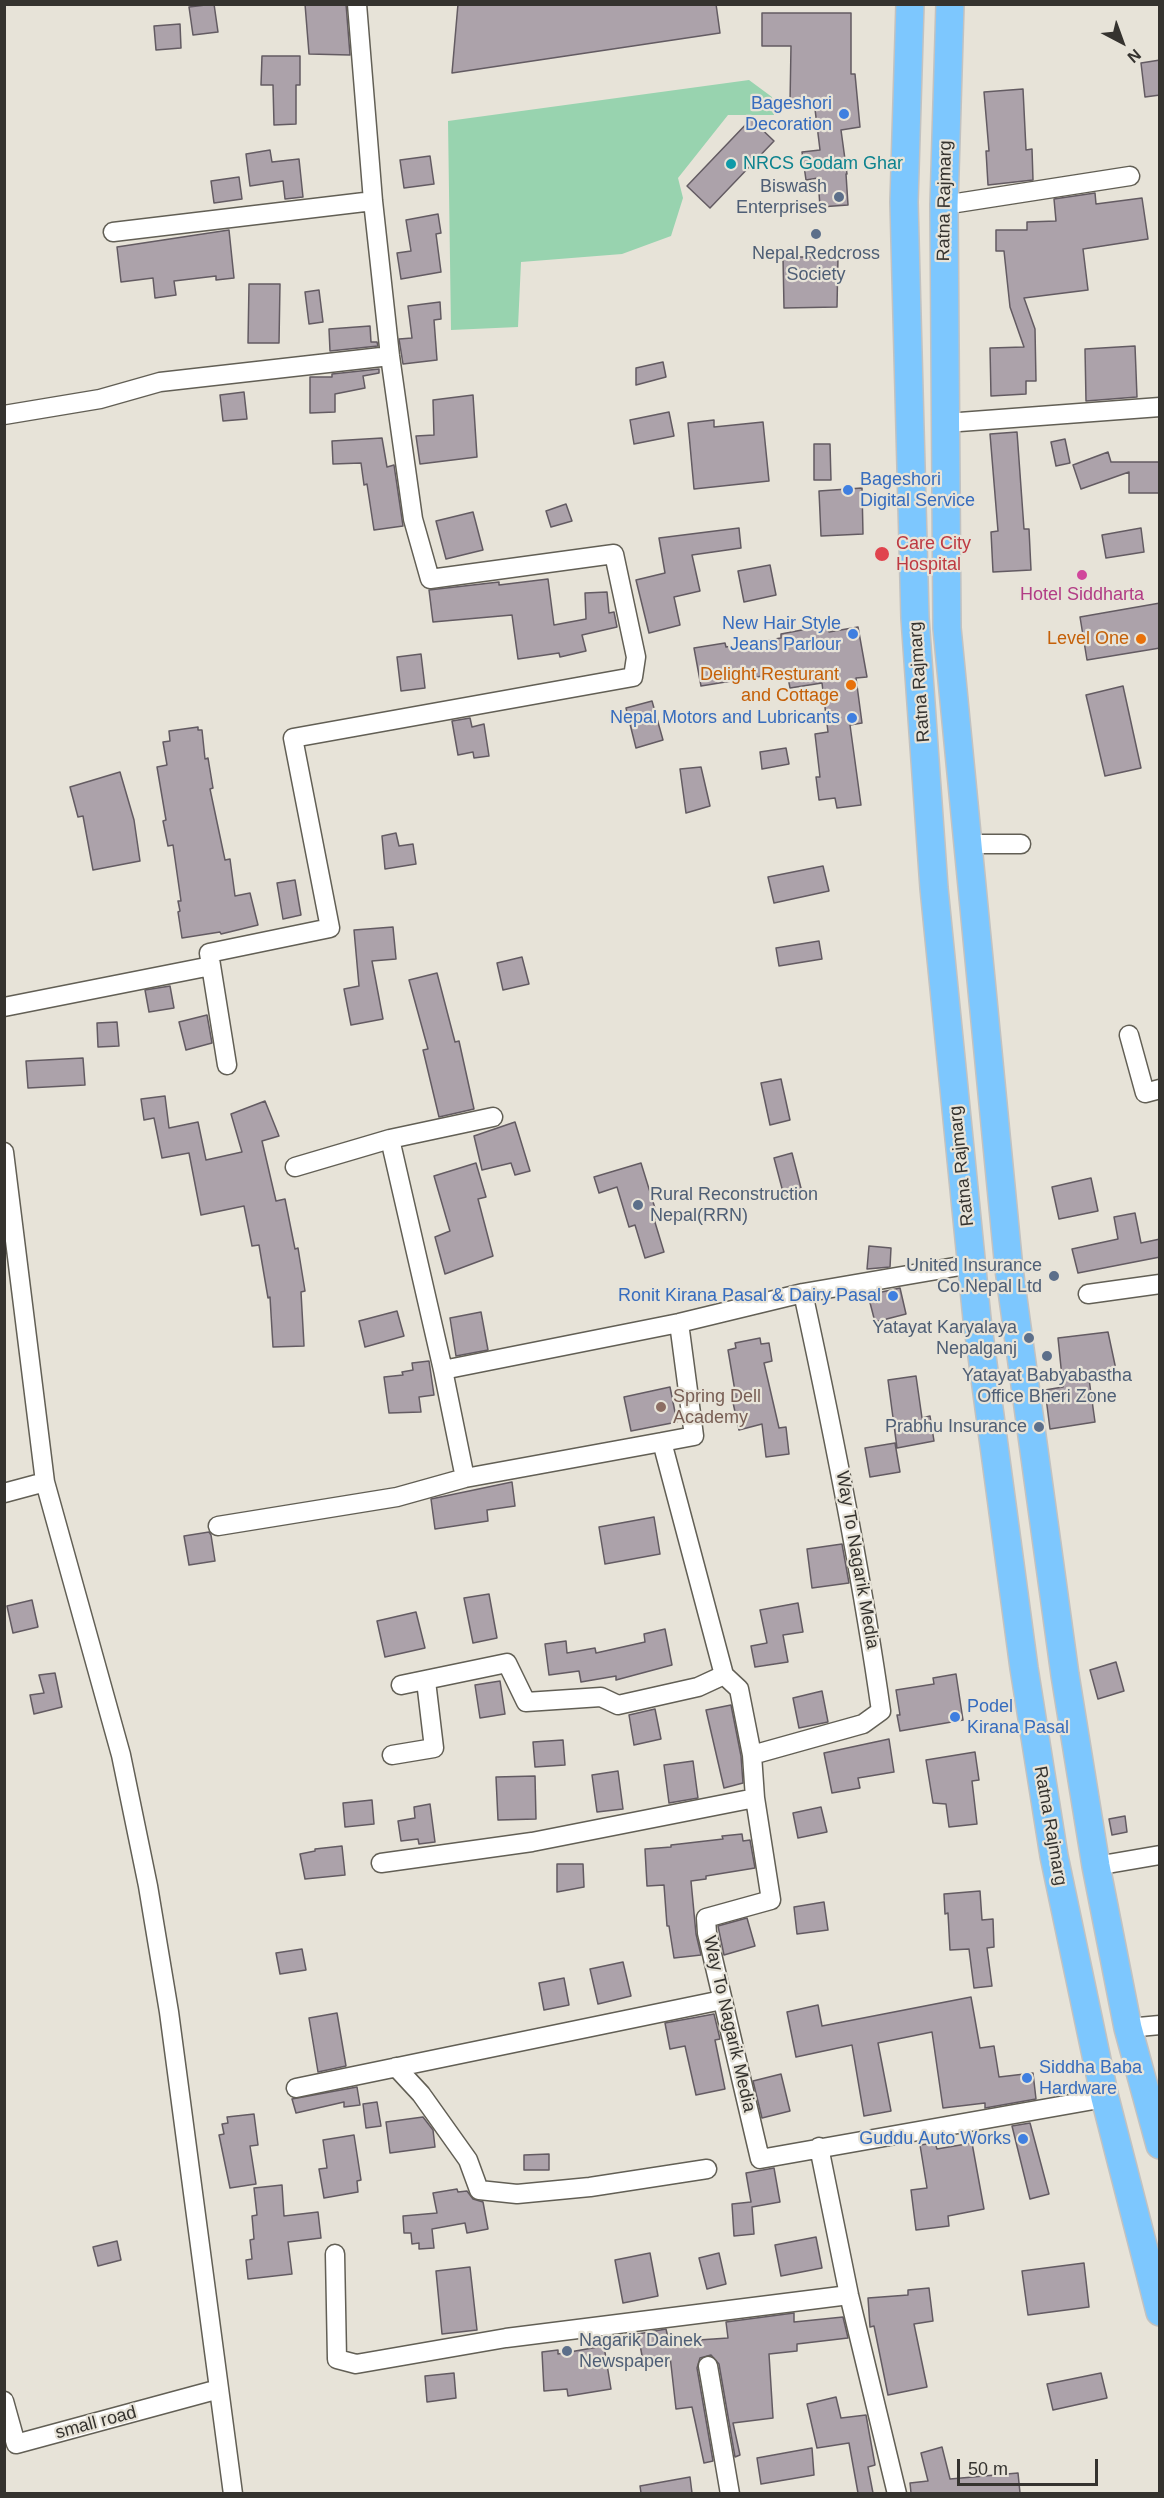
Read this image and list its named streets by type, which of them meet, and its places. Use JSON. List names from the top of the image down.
{
  "streets": {
    "highway": ["Ratna Rajmarg"],
    "street": ["Way To Nagarik Media", "small road"]
  },
  "crossings": [
    ["Ratna Rajmarg", "Way To Nagarik Media"]
  ],
  "places": [
    "Bageshori Decoration",
    "NRCS Godam Ghar",
    "Biswash Enterprises",
    "Nepal Redcross Society",
    "Bageshori Digital Service",
    "Care City Hospital",
    "Hotel Siddharta",
    "New Hair Style Jeans Parlour",
    "Level One",
    "Delight Resturant and Cottage",
    "Nepal Motors and Lubricants",
    "Rural Reconstruction Nepal(RRN)",
    "United Insurance Co.Nepal Ltd",
    "Ronit Kirana Pasal & Dairy Pasal",
    "Yatayat Karyalaya Nepalganj",
    "Yatayat Babyabastha Office Bheri Zone",
    "Spring Dell Academy",
    "Prabhu Insurance",
    "Podel Kirana Pasal",
    "Siddha Baba Hardware",
    "Guddu Auto Works",
    "Nagarik Dainek Newspaper"
  ],
  "scale_bar": "50 m",
  "north": "bottom right"
}
